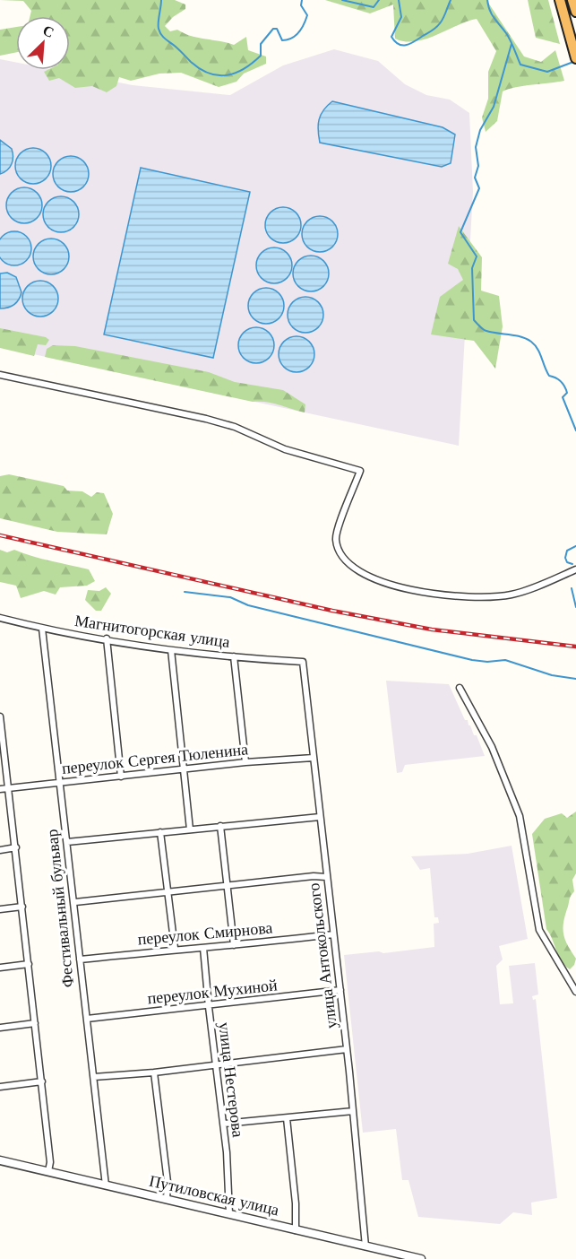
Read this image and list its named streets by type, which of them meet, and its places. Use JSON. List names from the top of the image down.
{
  "streets": {
    "street": [
      "Магнитогорская улица",
      "переулок Сергея Тюленина",
      "Фестивальный бульвар",
      "переулок Смирнова",
      "улица Антокольского",
      "переулок Мухиной",
      "улица Нестерова",
      "Путиловская улица"
    ]
  },
  "crossings": [
    ["Магнитогорская улица", "Фестивальный бульвар"],
    ["Магнитогорская улица", "улица Антокольского"],
    ["переулок Сергея Тюленина", "Фестивальный бульвар"],
    ["переулок Сергея Тюленина", "улица Антокольского"],
    ["Фестивальный бульвар", "переулок Смирнова"],
    ["Фестивальный бульвар", "переулок Мухиной"],
    ["Фестивальный бульвар", "Путиловская улица"],
    ["переулок Смирнова", "улица Антокольского"],
    ["переулок Смирнова", "улица Нестерова"],
    ["улица Антокольского", "переулок Мухиной"],
    ["улица Антокольского", "Путиловская улица"],
    ["переулок Мухиной", "улица Нестерова"],
    ["улица Нестерова", "Путиловская улица"]
  ],
  "north": "top right"
}
